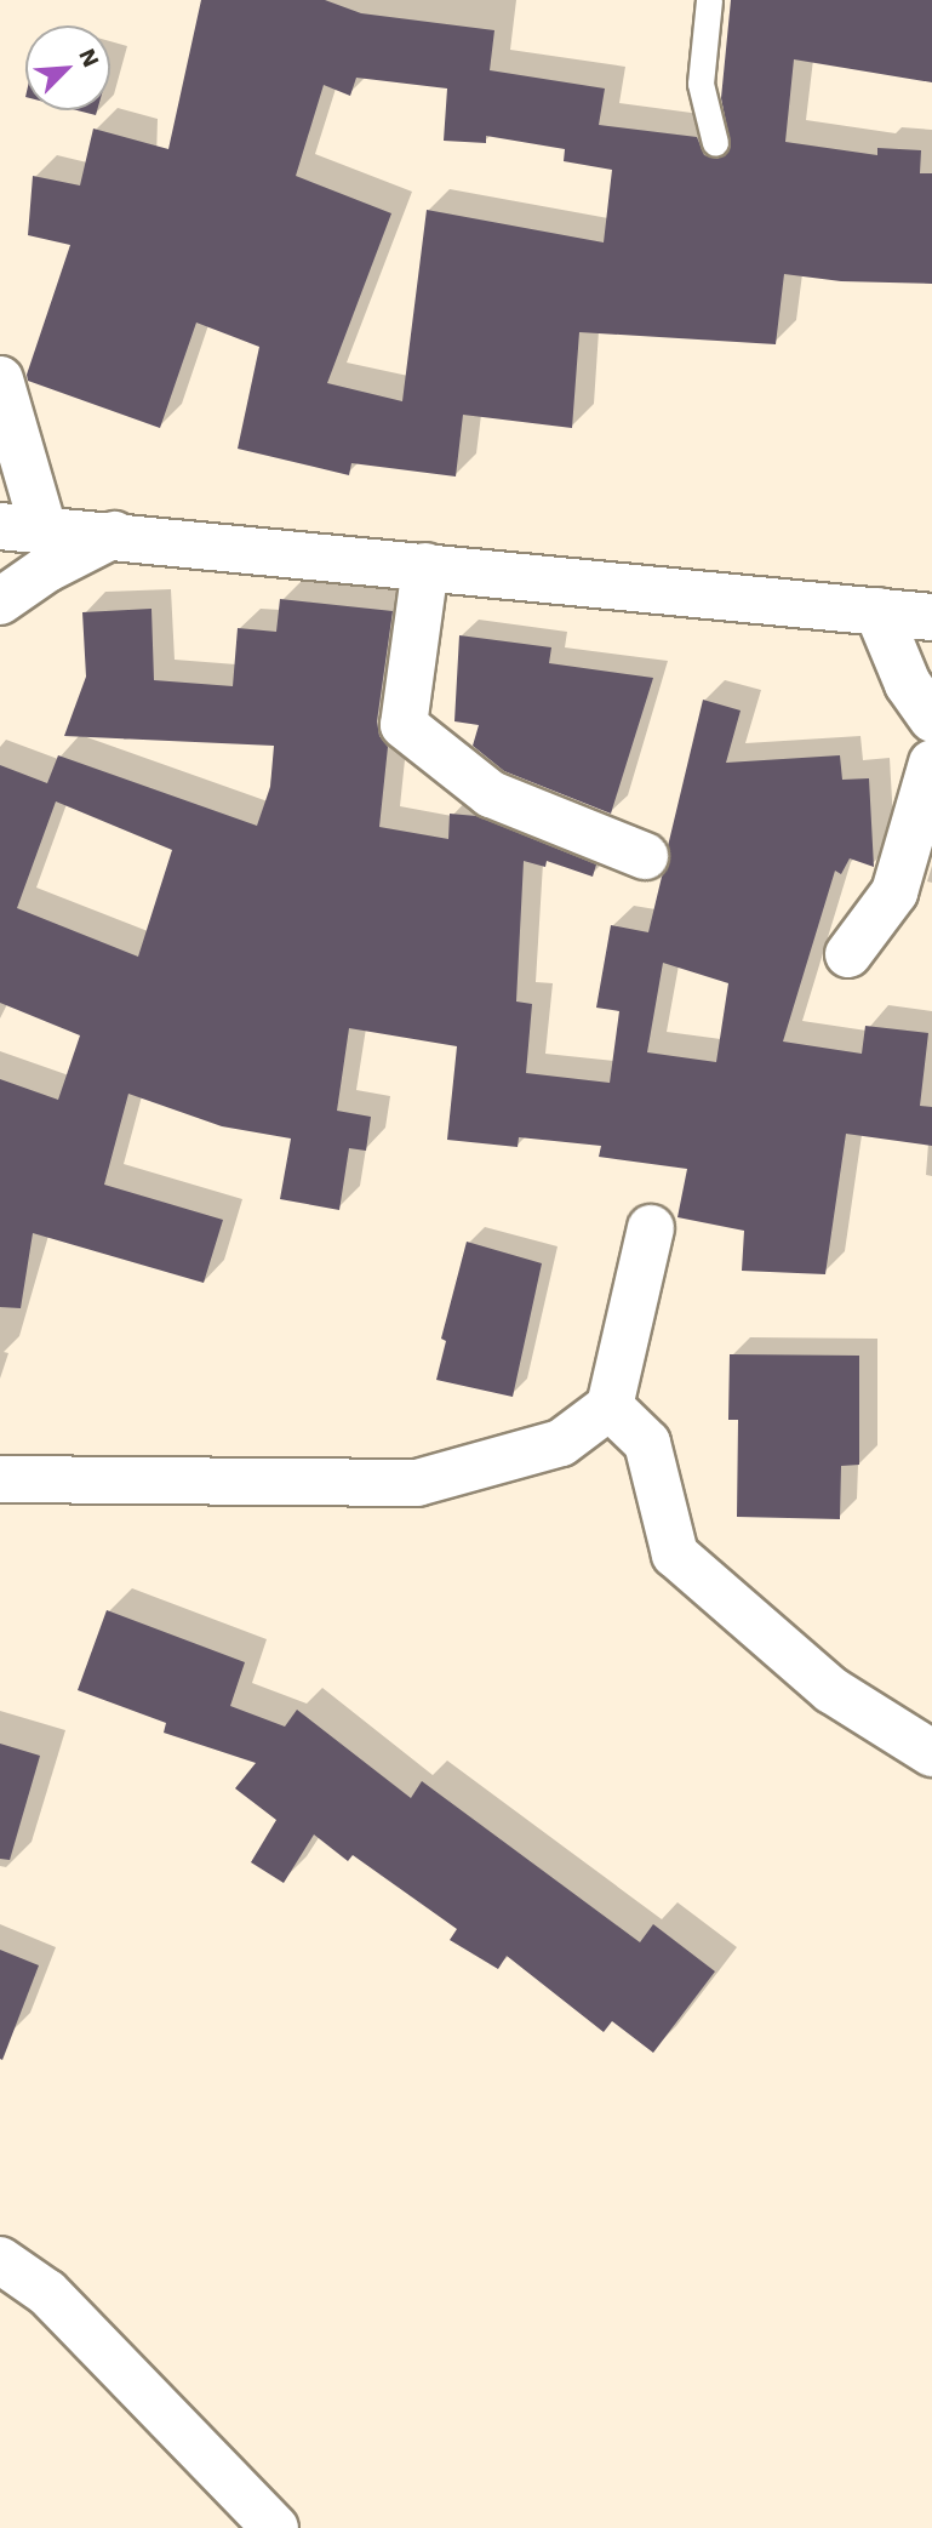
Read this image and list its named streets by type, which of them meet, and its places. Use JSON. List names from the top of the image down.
{
  "north": "top right"
}
